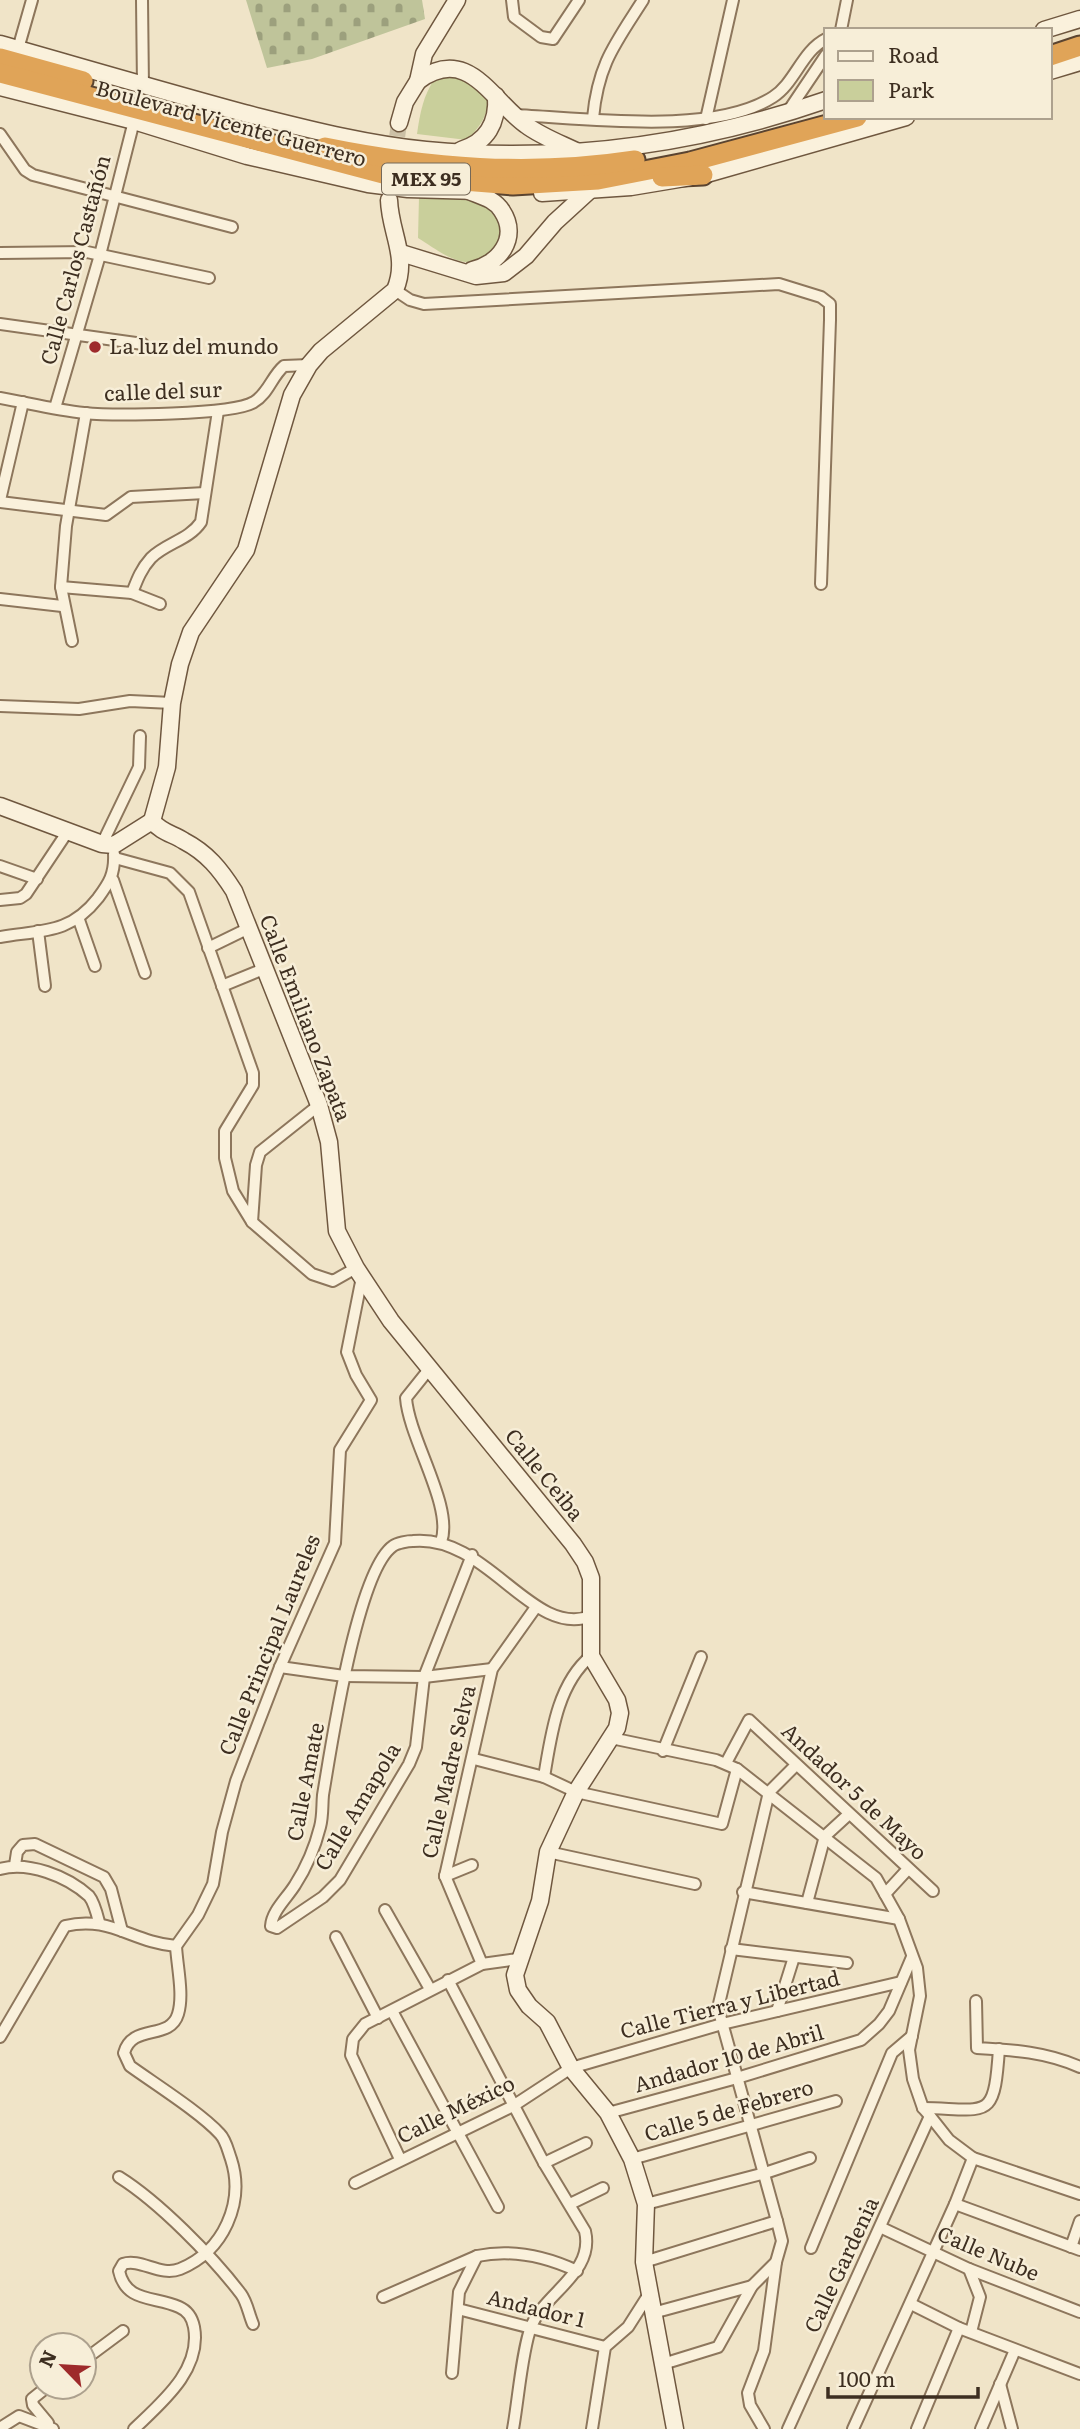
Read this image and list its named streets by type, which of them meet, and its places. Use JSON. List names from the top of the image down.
{
  "streets": {
    "highway": ["Boulevard Vicente Guerrero", "MEX 95"],
    "street": [
      "Calle Carlos Castañón",
      "calle del sur",
      "Calle Emiliano Zapata",
      "Calle Ceiba",
      "Calle Principal Laureles",
      "Calle Madre Selva",
      "Calle Amate",
      "Andador 5 de Mayo",
      "Calle Amapola",
      "Calle Tierra y Libertad",
      "Andador 10 de Abril",
      "Calle México",
      "Calle 5 de Febrero",
      "Calle Nube",
      "Calle Gardenia",
      "Andador 1"
    ]
  },
  "crossings": [
    ["Boulevard Vicente Guerrero", "Calle Carlos Castañón"],
    ["Calle Carlos Castañón", "calle del sur"],
    ["Calle Emiliano Zapata", "Calle Ceiba"],
    ["Calle Emiliano Zapata", "Calle Principal Laureles"],
    ["Calle Ceiba", "Calle Principal Laureles"],
    ["Calle Amate", "Calle Amapola"],
    ["Calle Tierra y Libertad", "Andador 10 de Abril"],
    ["Calle Tierra y Libertad", "Calle México"],
    ["Calle Nube", "Calle Gardenia"]
  ],
  "places": ["La luz del mundo"],
  "legend": ["Road", "Park"],
  "scale_bar": "100 m",
  "north": "top left"
}
